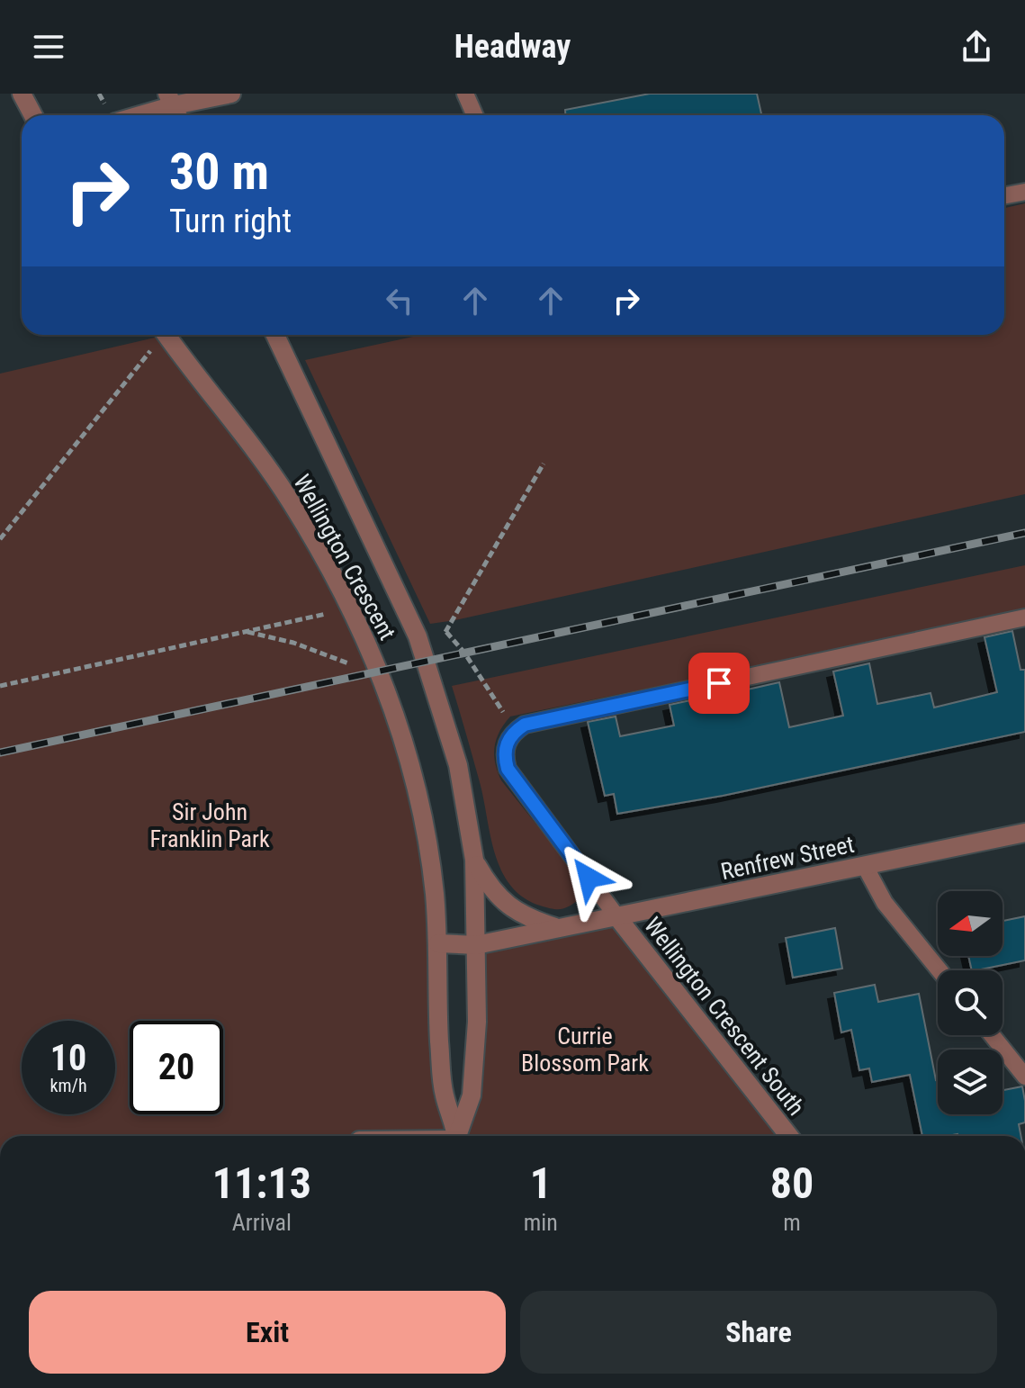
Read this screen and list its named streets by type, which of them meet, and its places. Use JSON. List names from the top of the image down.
{
  "streets": {
    "street": ["Wellington Crescent", "Renfrew Street", "Wellington Crescent South"]
  },
  "crossings": [
    ["Wellington Crescent", "Renfrew Street"],
    ["Renfrew Street", "Wellington Crescent South"]
  ],
  "parks": ["Sir John Franklin Park", "Currie Blossom Park"],
  "north": "left",
  "page": {
    "header": "Headway",
    "turn": ["30 m", "Turn right"],
    "speed": "10 km/h",
    "limit": "20",
    "eta": [
      "11:13",
      "Arrival",
      "1",
      "min",
      "80",
      "m"
    ],
    "buttons": ["Exit", "Share"]
  }
}
